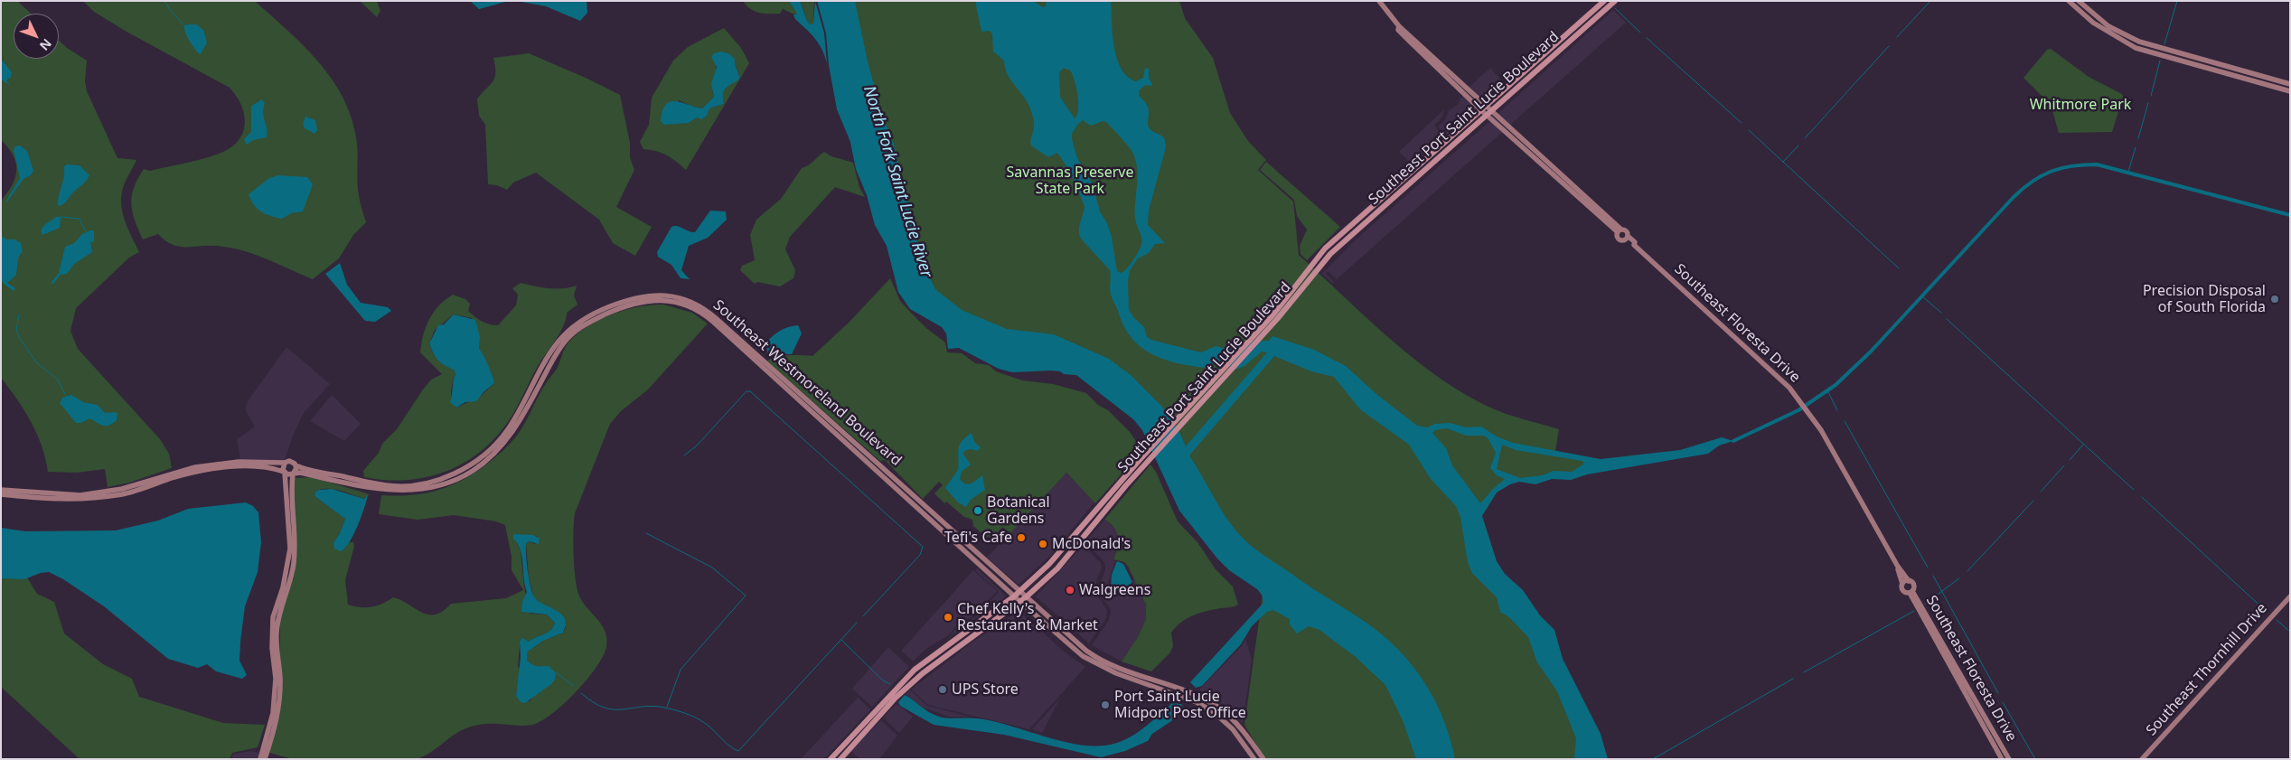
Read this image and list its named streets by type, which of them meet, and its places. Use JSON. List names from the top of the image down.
{
  "streets": {
    "main road": ["Southeast Port Saint Lucie Boulevard"],
    "street": ["Southeast Floresta Drive", "Southeast Westmoreland Boulevard", "Southeast Thornhill Drive"]
  },
  "crossings": [
    ["Southeast Port Saint Lucie Boulevard", "Southeast Westmoreland Boulevard"]
  ],
  "water": ["North Fork Saint Lucie River"],
  "parks": ["Whitmore Park", "Savannas Preserve State Park"],
  "places": [
    "Precision Disposal of South Florida",
    "Botanical Gardens",
    "Tefi's Cafe",
    "McDonald's",
    "Walgreens",
    "Chef Kelly's Restaurant & Market",
    "UPS Store",
    "Port Saint Lucie Midport Post Office"
  ],
  "north": "bottom right"
}
